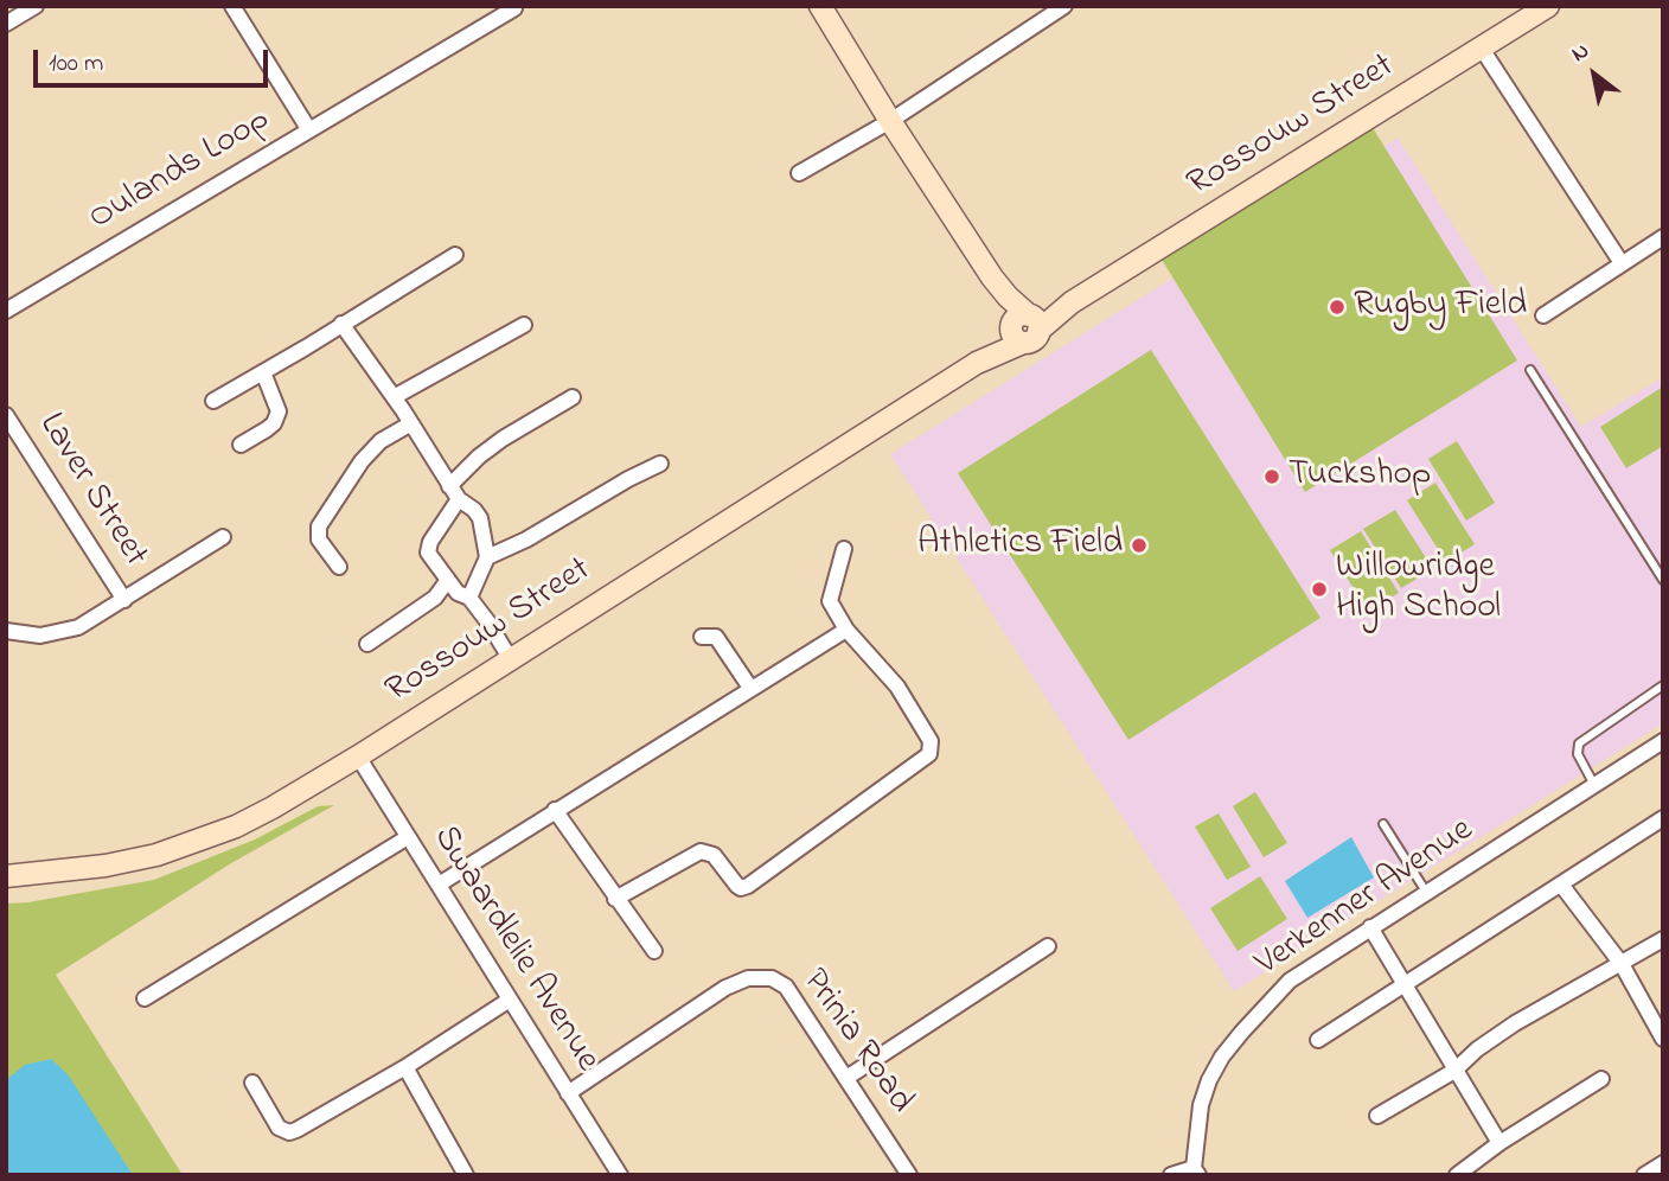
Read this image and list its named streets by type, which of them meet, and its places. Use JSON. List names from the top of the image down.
{
  "streets": {
    "main road": ["Rossouw Street"],
    "street": [
      "Oulands Loop",
      "Laver Street",
      "Verkenner Avenue",
      "Swaardlelie Avenue",
      "Prinia Road"
    ]
  },
  "crossings": [
    ["Rossouw Street", "Swaardlelie Avenue"],
    ["Swaardlelie Avenue", "Prinia Road"]
  ],
  "places": [
    "Rugby Field",
    "Tuckshop",
    "Athletics Field",
    "Willowridge High School"
  ],
  "scale_bar": "100 m",
  "north": "top left"
}
